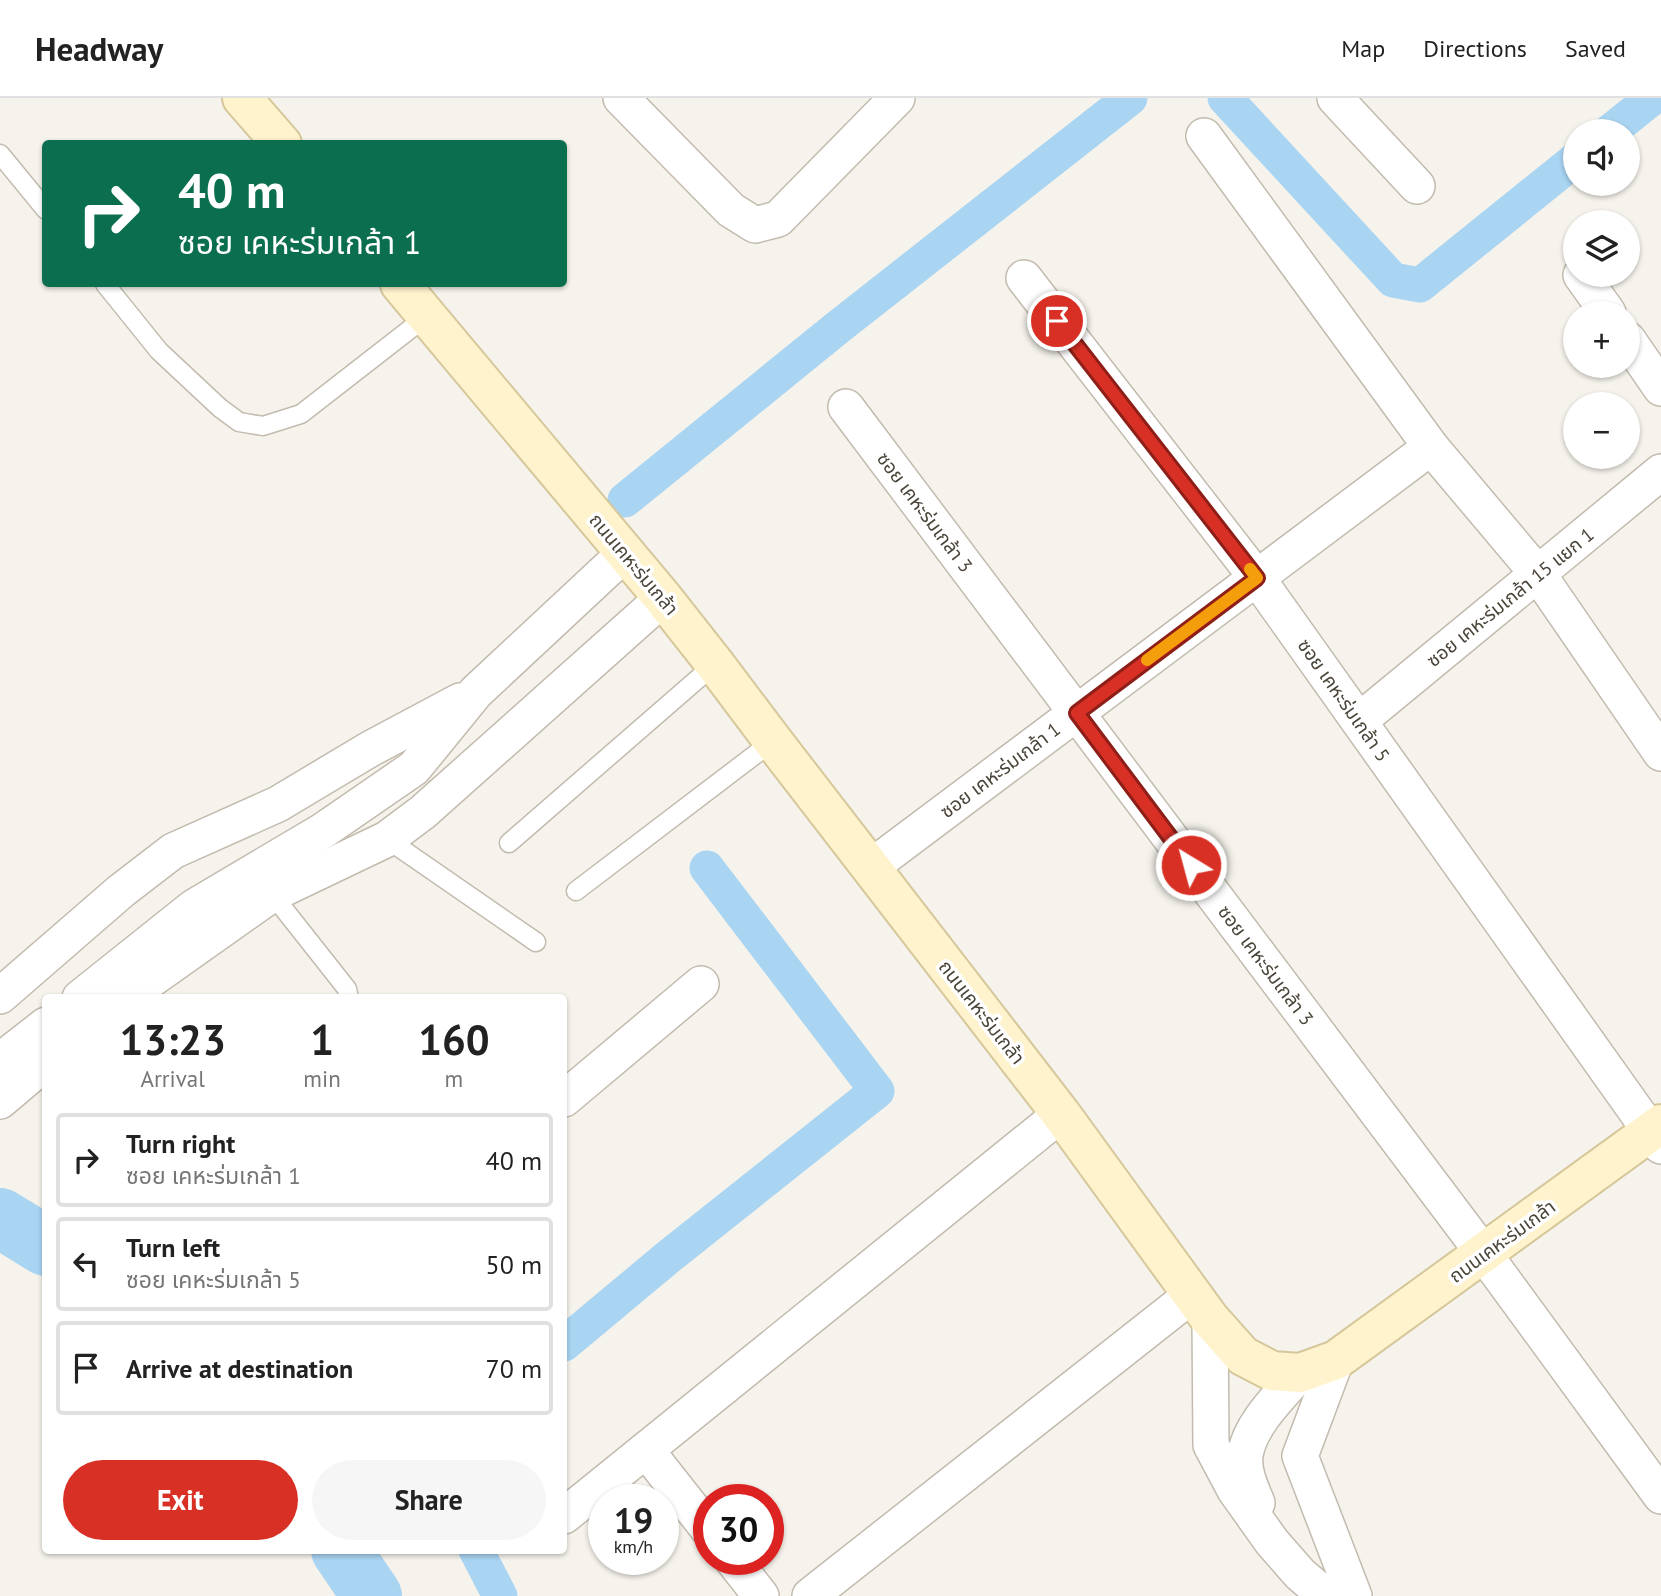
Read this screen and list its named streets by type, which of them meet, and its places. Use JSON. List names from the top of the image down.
{
  "streets": {
    "street": [
      "ซอย เคหะร่มเกล้า 3",
      "ถนนเคหะร่มเกล้า",
      "ซอย เคหะร่มเกล้า 15 แยก 1",
      "ซอย เคหะร่มเกล้า 5",
      "ซอย เคหะร่มเกล้า 1"
    ]
  },
  "crossings": [
    ["ซอย เคหะร่มเกล้า 3", "ถนนเคหะร่มเกล้า"],
    ["ซอย เคหะร่มเกล้า 3", "ซอย เคหะร่มเกล้า 1"],
    ["ถนนเคหะร่มเกล้า", "ซอย เคหะร่มเกล้า 5"],
    ["ถนนเคหะร่มเกล้า", "ซอย เคหะร่มเกล้า 1"],
    ["ซอย เคหะร่มเกล้า 15 แยก 1", "ซอย เคหะร่มเกล้า 5"],
    ["ซอย เคหะร่มเกล้า 5", "ซอย เคหะร่มเกล้า 1"]
  ],
  "page": {
    "header": "Headway",
    "nav": ["Map", "Directions", "Saved"],
    "map_buttons": ["+", "−"],
    "turn": ["40 m", "ซอย เคหะร่มเกล้า 1"],
    "eta": [
      "13:23",
      "Arrival",
      "1",
      "min",
      "160",
      "m"
    ],
    "list": [
      {
        "name": "Turn right",
        "note": "ซอย เคหะร่มเกล้า 1",
        "value": "40 m"
      },
      {
        "name": "Turn left",
        "note": "ซอย เคหะร่มเกล้า 5",
        "value": "50 m"
      },
      {
        "name": "Arrive at destination",
        "value": "70 m"
      }
    ],
    "buttons": ["Exit", "Share"],
    "speed": "19 km/h",
    "limit": "30"
  }
}
